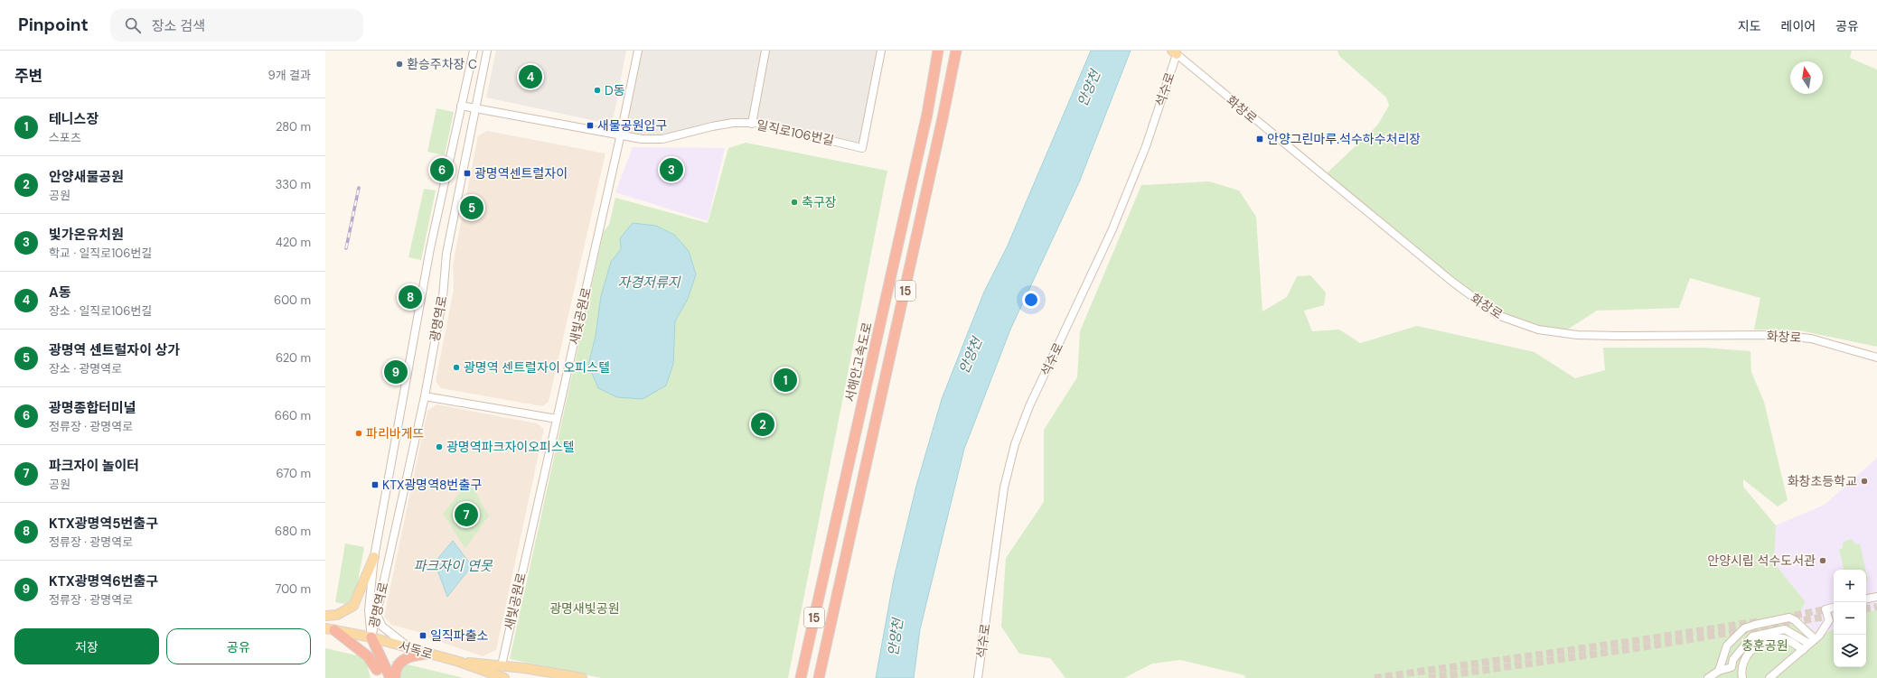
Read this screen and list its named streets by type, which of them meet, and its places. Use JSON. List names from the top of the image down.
{
  "streets": {
    "highway": ["15", "서해안고속도로"],
    "main road": ["서독로"],
    "street": [
      "석수로",
      "화창로",
      "일직로106번길",
      "새빛공원로",
      "광명역로"
    ]
  },
  "crossings": [
    ["석수로", "화창로"],
    ["일직로106번길", "새빛공원로"],
    ["일직로106번길", "광명역로"],
    ["광명역로", "서독로"]
  ],
  "water": ["안양천", "자경저류지", "파크자이 연못"],
  "parks": ["광명새빛공원", "충훈공원"],
  "places": {
    "other": [
      "환승주차장 C",
      "D동",
      "축구장",
      "광명역 센트럴자이 오피스텔",
      "파리바게뜨",
      "광명역파크자이오피스텔",
      "화창초등학교",
      "안양시립 석수도서관"
    ],
    "transit": [
      "새물공원입구",
      "안양그린마루.석수하수처리장",
      "광명역센트럴자이",
      "KTX광명역8번출구",
      "일직파출소"
    ]
  },
  "north": "top",
  "page": {
    "header": "Pinpoint",
    "search": "장소 검색",
    "nav": ["지도", "레이어", "공유"],
    "heading": ["주변", "9개 결과"],
    "pins": [
      "4",
      "3",
      "6",
      "5",
      "8",
      "9",
      "1",
      "2",
      "7"
    ],
    "list": [
      {
        "mark": "1",
        "name": "테니스장",
        "note": "스포츠",
        "value": "280 m"
      },
      {
        "mark": "2",
        "name": "안양새물공원",
        "note": "공원",
        "value": "330 m"
      },
      {
        "mark": "3",
        "name": "빛가온유치원",
        "note": "학교 · 일직로106번길",
        "value": "420 m"
      },
      {
        "mark": "4",
        "name": "A동",
        "note": "장소 · 일직로106번길",
        "value": "600 m"
      },
      {
        "mark": "5",
        "name": "광명역 센트럴자이 상가",
        "note": "장소 · 광명역로",
        "value": "620 m"
      },
      {
        "mark": "6",
        "name": "광명종합터미널",
        "note": "정류장 · 광명역로",
        "value": "660 m"
      },
      {
        "mark": "7",
        "name": "파크자이 놀이터",
        "note": "공원",
        "value": "670 m"
      },
      {
        "mark": "8",
        "name": "KTX광명역5번출구",
        "note": "정류장 · 광명역로",
        "value": "680 m"
      },
      {
        "mark": "9",
        "name": "KTX광명역6번출구",
        "note": "정류장 · 광명역로",
        "value": "700 m"
      }
    ],
    "map_buttons": ["+", "−"],
    "buttons": ["저장", "공유"]
  }
}
